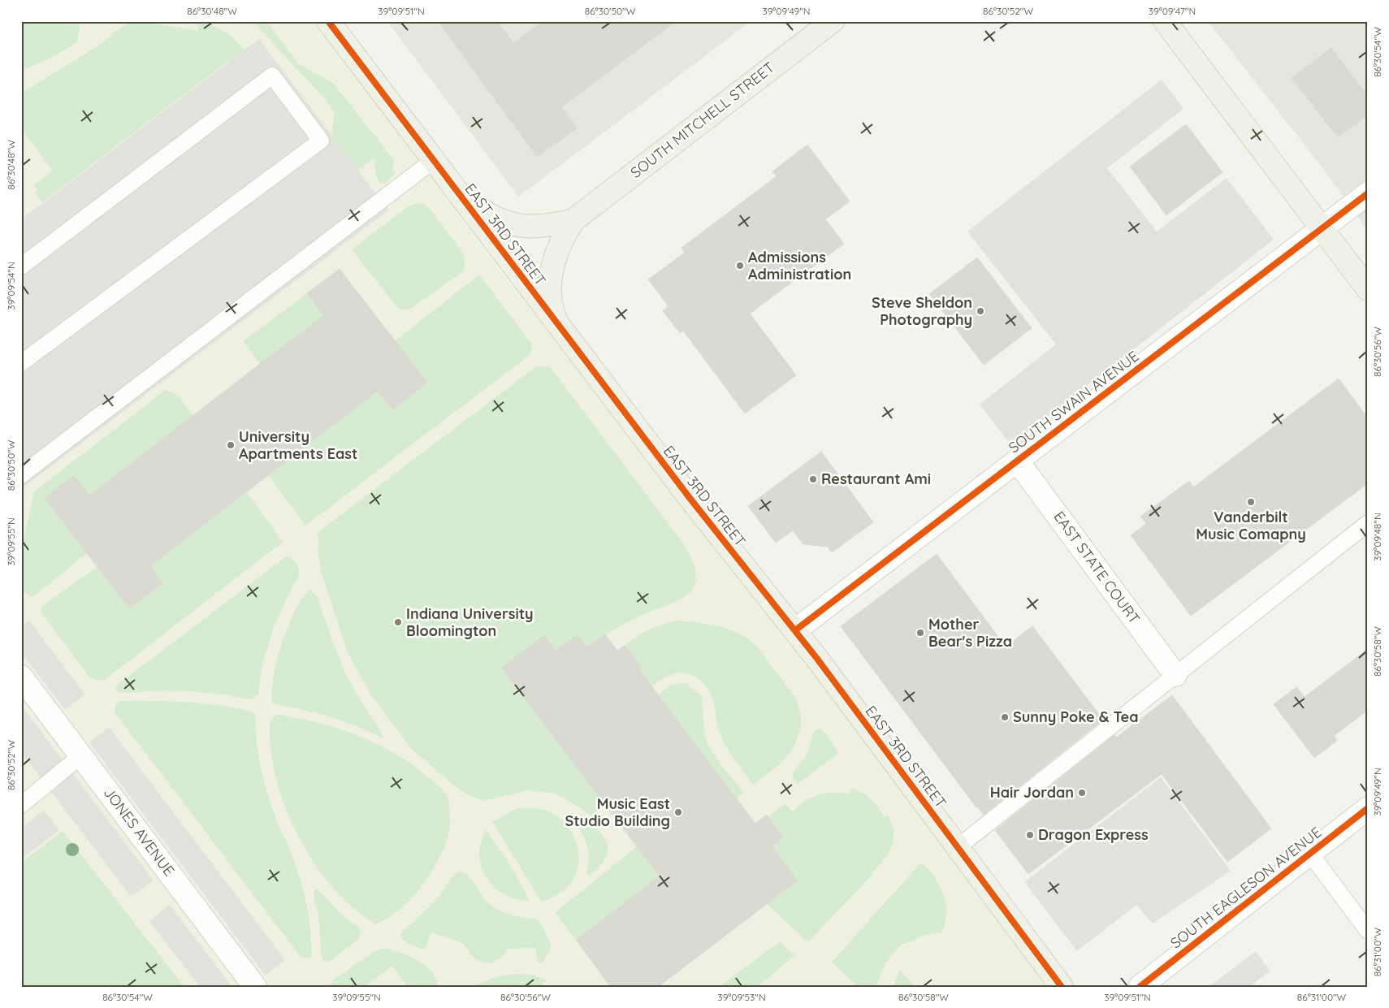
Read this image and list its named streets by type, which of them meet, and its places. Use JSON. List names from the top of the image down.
{
  "streets": {
    "main road": ["SOUTH MITCHELL STREET", "EAST 3RD STREET"],
    "street": [
      "SOUTH SWAIN AVENUE",
      "EAST STATE COURT",
      "JONES AVENUE",
      "SOUTH EAGLESON AVENUE"
    ]
  },
  "crossings": [
    ["SOUTH MITCHELL STREET", "EAST 3RD STREET"],
    ["EAST 3RD STREET", "SOUTH SWAIN AVENUE"],
    ["SOUTH SWAIN AVENUE", "EAST STATE COURT"]
  ],
  "places": [
    "Admissions Administration",
    "Steve Sheldon Photography",
    "University Apartments East",
    "Restaurant Ami",
    "Vanderbilt Music Comapny",
    "Indiana University Bloomington",
    "Mother Bear's Pizza",
    "Sunny Poke & Tea",
    "Hair Jordan",
    "Music East Studio Building",
    "Dragon Express"
  ],
  "coordinates": [
    "86°30'48\"W",
    "39°09'51\"N",
    "86°30'50\"W",
    "39°09'49\"N",
    "86°30'52\"W",
    "39°09'47\"N",
    "86°30'54\"W",
    "39°09'54\"N",
    "86°30'56\"W",
    "39°09'48\"N",
    "39°09'55\"N",
    "86°30'58\"W",
    "86°31'00\"W",
    "39°09'53\"N"
  ]
}
